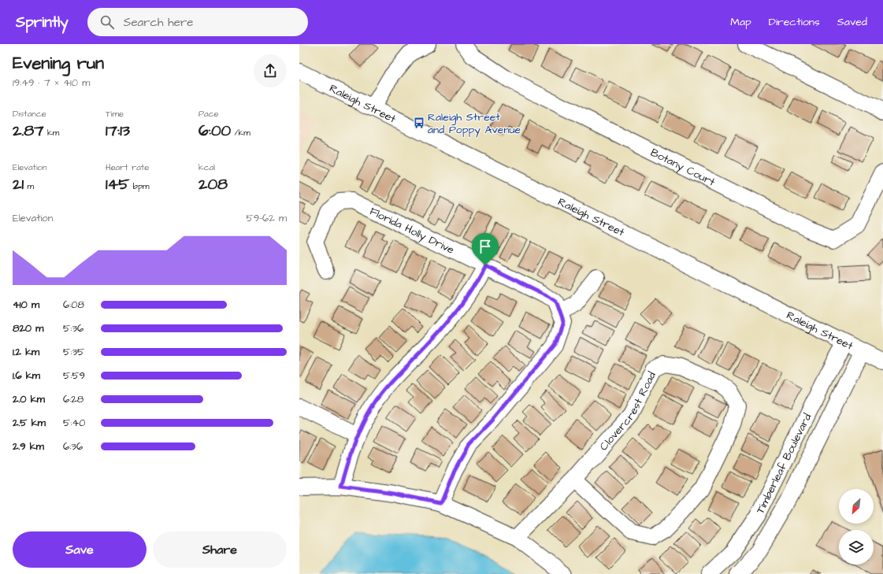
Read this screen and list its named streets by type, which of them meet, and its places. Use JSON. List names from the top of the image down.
{
  "streets": {
    "street": [
      "Raleigh Street",
      "Botany Court",
      "Florida Holly Drive",
      "Clovercrest Road",
      "Timberleaf Boulevard"
    ]
  },
  "crossings": [
    ["Raleigh Street", "Timberleaf Boulevard"]
  ],
  "places": {
    "bus stop": ["Raleigh Street and Poppy Avenue"]
  },
  "north": "bottom left",
  "page": {
    "header": "Sprintly",
    "search": "Search here",
    "nav": ["Map", "Directions", "Saved"],
    "heading": ["Evening run", "19:49 · 7 × 410 m"],
    "stats": [
      ["Distance", "2.87 km"],
      ["Time", "17:13"],
      ["Pace", "6:00 /km"],
      ["Elevation", "21 m"],
      ["Heart rate", "145 bpm"],
      ["kcal", "208"]
    ],
    "chart": ["Elevation", "59–62 m"],
    "list": [
      {
        "name": "410 m",
        "note": "6:08"
      },
      {
        "name": "820 m",
        "note": "5:36"
      },
      {
        "name": "1.2 km",
        "note": "5:35"
      },
      {
        "name": "1.6 km",
        "note": "5:59"
      },
      {
        "name": "2.0 km",
        "note": "6:28"
      },
      {
        "name": "2.5 km",
        "note": "5:40"
      },
      {
        "name": "2.9 km",
        "note": "6:36"
      }
    ],
    "buttons": ["Save", "Share"]
  }
}
